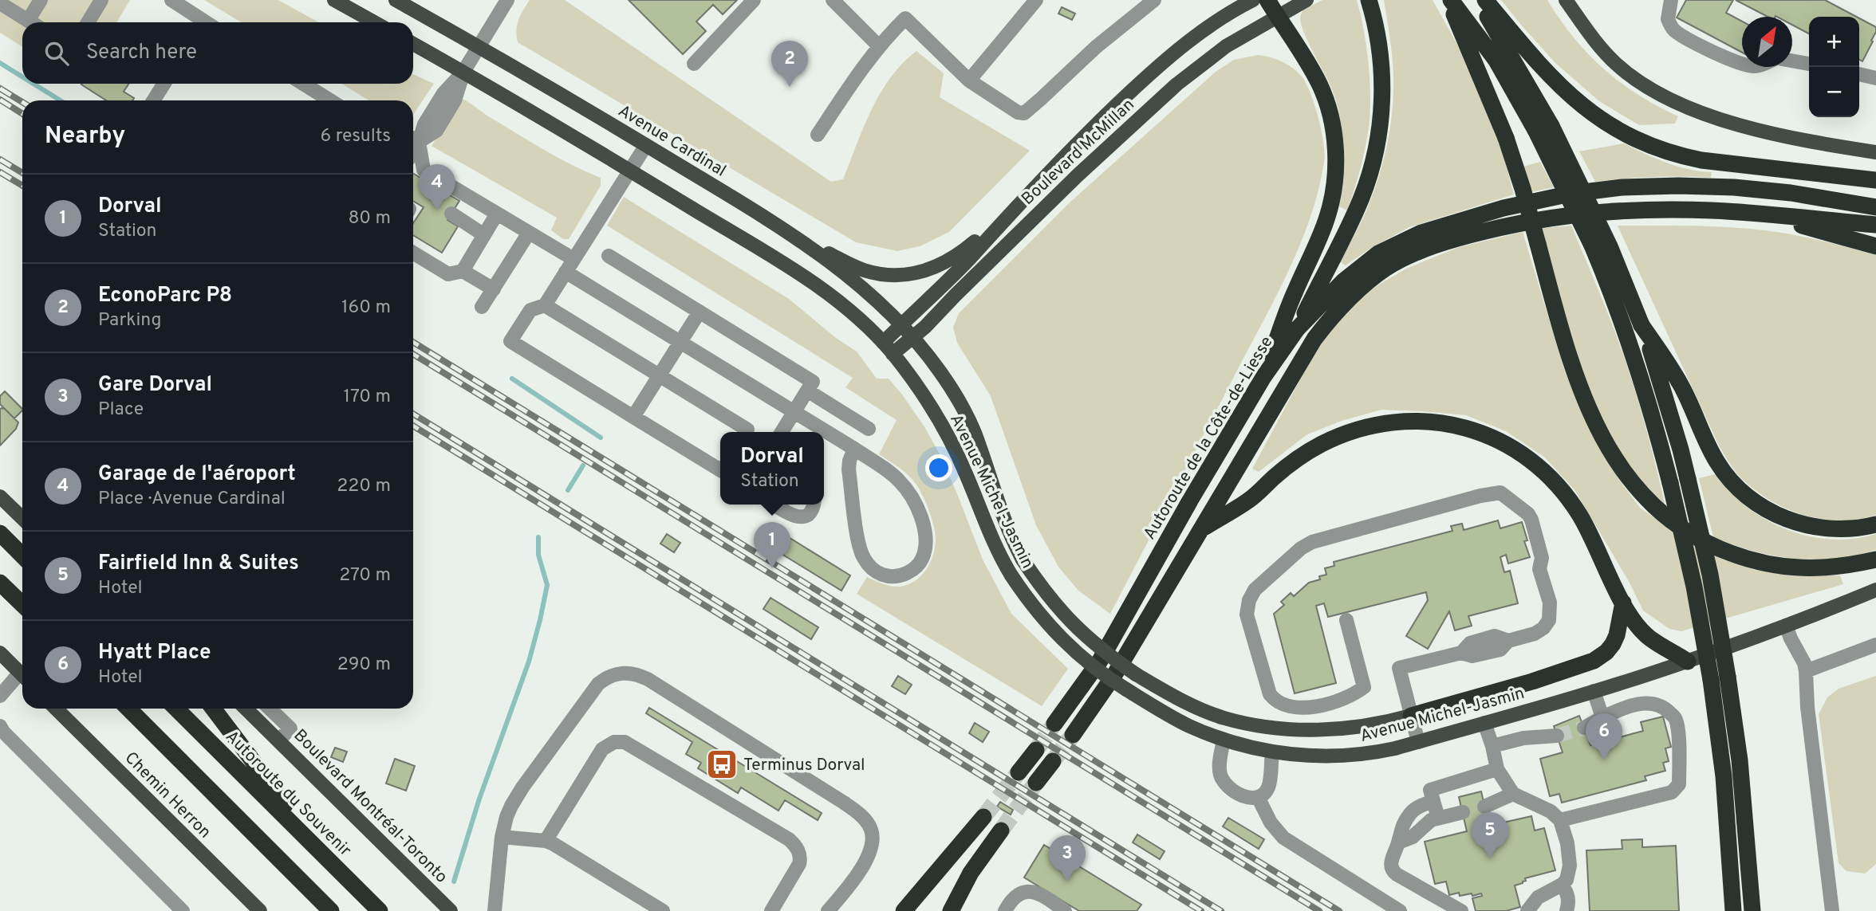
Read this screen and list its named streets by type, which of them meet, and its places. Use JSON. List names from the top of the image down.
{
  "streets": {
    "highway": ["Autoroute de la Côte-de-Liesse", "Autoroute du Souvenir"],
    "main road": [
      "Avenue Cardinal",
      "Boulevard McMillan",
      "Avenue Michel-Jasmin",
      "Chemin Herron",
      "Boulevard Montréal-Toronto"
    ]
  },
  "crossings": [
    ["Avenue Cardinal", "Boulevard McMillan"],
    ["Avenue Cardinal", "Avenue Michel-Jasmin"],
    ["Boulevard McMillan", "Avenue Michel-Jasmin"]
  ],
  "places": {
    "bus stop": ["Terminus Dorval"]
  },
  "north": "top right",
  "page": {
    "map_buttons": ["+", "−"],
    "search": "Search here",
    "pins": [
      "2",
      "4",
      "1",
      "6",
      "5",
      "3"
    ],
    "heading": ["Nearby", "6 results"],
    "list": [
      {
        "mark": "1",
        "name": "Dorval",
        "note": "Station",
        "value": "80 m"
      },
      {
        "mark": "2",
        "name": "EconoParc P8",
        "note": "Parking",
        "value": "160 m"
      },
      {
        "mark": "3",
        "name": "Gare Dorval",
        "note": "Place",
        "value": "170 m"
      },
      {
        "mark": "4",
        "name": "Garage de l'aéroport",
        "note": "Place · Avenue Cardinal",
        "value": "220 m"
      },
      {
        "mark": "5",
        "name": "Fairfield Inn & Suites",
        "note": "Hotel",
        "value": "270 m"
      },
      {
        "mark": "6",
        "name": "Hyatt Place",
        "note": "Hotel",
        "value": "290 m"
      }
    ],
    "popup": ["Dorval", "Station"]
  }
}
